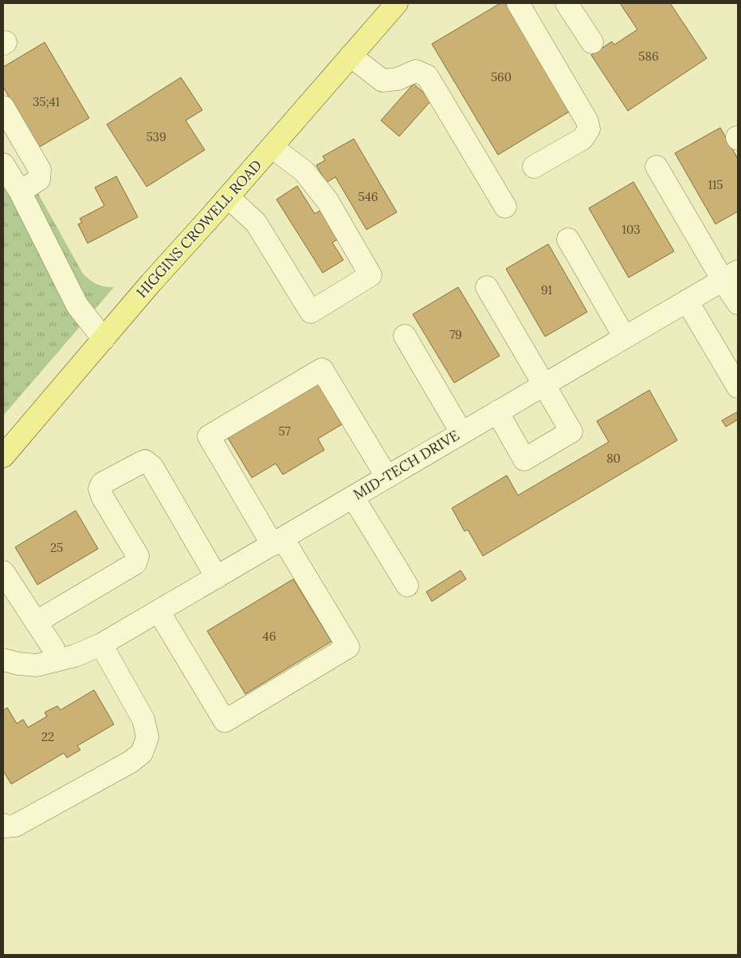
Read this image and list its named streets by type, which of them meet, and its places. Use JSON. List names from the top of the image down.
{
  "streets": {
    "main road": ["HIGGINS CROWELL ROAD"],
    "street": ["MID-TECH DRIVE"]
  },
  "house_numbers": [
    "586",
    "560",
    "35;41",
    "539",
    "115",
    "546",
    "103",
    "91",
    "79",
    "57",
    "80",
    "25",
    "46",
    "22"
  ]
}
